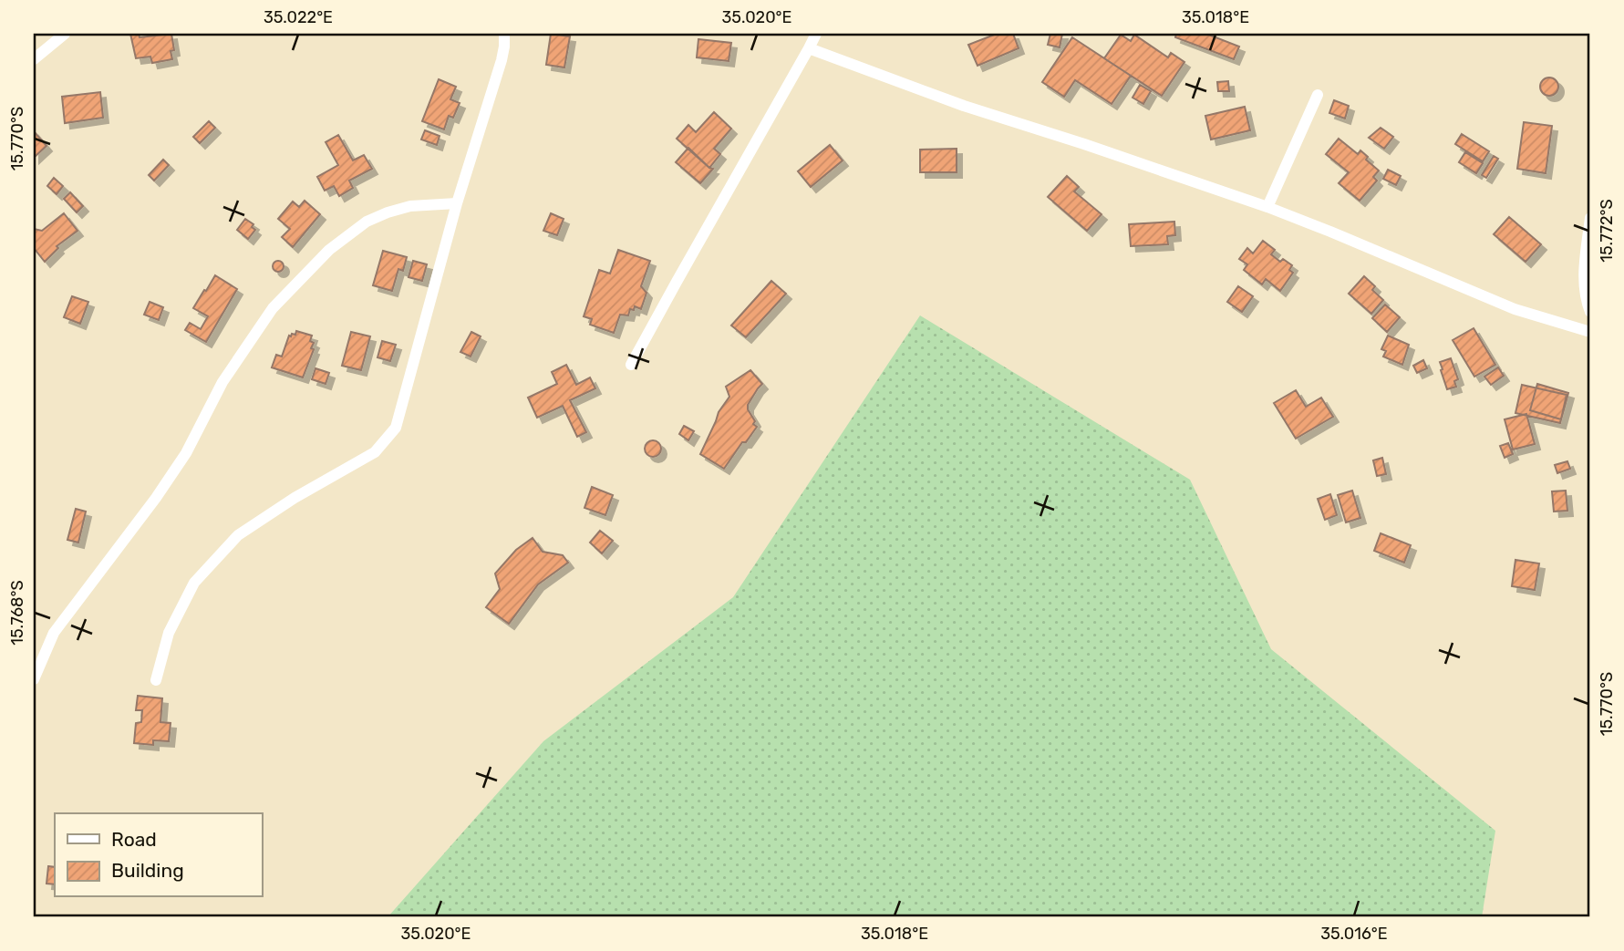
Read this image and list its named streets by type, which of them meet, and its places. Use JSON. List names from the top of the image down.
{
  "legend": ["Road", "Building"],
  "coordinates": [
    "35.022°E",
    "35.020°E",
    "35.018°E",
    "15.770°S",
    "15.772°S",
    "15.768°S",
    "35.016°E"
  ]
}
